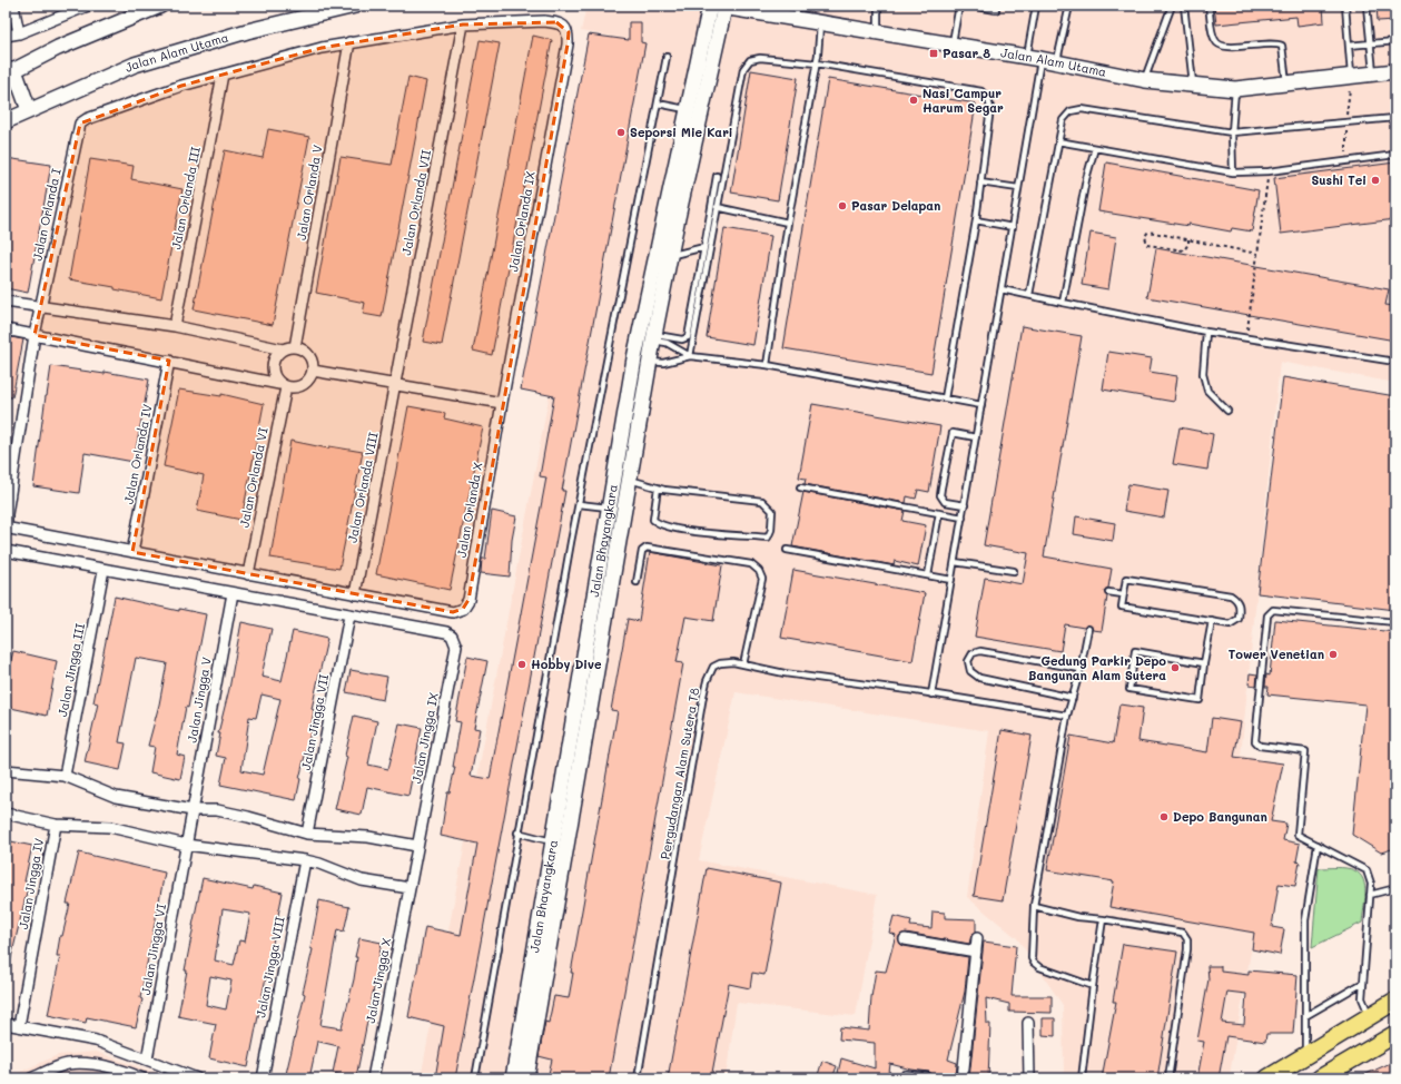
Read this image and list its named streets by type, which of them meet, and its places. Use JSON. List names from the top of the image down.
{
  "streets": {
    "main road": ["Jalan Alam Utama", "Jalan Bhayangkara"],
    "street": [
      "Jalan Orlanda V",
      "Jalan Orlanda III",
      "Jalan Orlanda VII",
      "Jalan Orlanda I",
      "Jalan Orlanda IX",
      "Jalan Orlanda IV",
      "Jalan Orlanda VI",
      "Jalan Orlanda VIII",
      "Jalan Orlanda X",
      "Jalan Jingga III",
      "Jalan Jingga V",
      "Jalan Jingga VII",
      "Jalan Jingga IX",
      "Jalan Jingga IV",
      "Jalan Jingga VI",
      "Jalan Jingga VIII",
      "Jalan Jingga X"
    ],
    "lane": ["Pergudangan Alam Sutera T8"]
  },
  "crossings": [
    ["Jalan Alam Utama", "Jalan Bhayangkara"],
    ["Jalan Orlanda V", "Jalan Orlanda VI"],
    ["Jalan Orlanda III", "Jalan Orlanda I"],
    ["Jalan Orlanda VII", "Jalan Orlanda IX"],
    ["Jalan Orlanda VII", "Jalan Orlanda VIII"],
    ["Jalan Orlanda IX", "Jalan Orlanda X"],
    ["Jalan Orlanda VIII", "Jalan Orlanda X"],
    ["Jalan Jingga V", "Jalan Jingga VI"],
    ["Jalan Jingga VII", "Jalan Jingga IX"],
    ["Jalan Jingga IX", "Jalan Jingga X"]
  ],
  "places": {
    "transit": ["Pasar 8"],
    "other": [
      "Nasi Campur Harum Segar",
      "Seporsi Mie Kari",
      "Sushi Tei",
      "Pasar Delapan",
      "Tower Venetian",
      "Hobby Dive",
      "Gedung Parkir Depo Bangunan Alam Sutera",
      "Depo Bangunan"
    ]
  }
}
